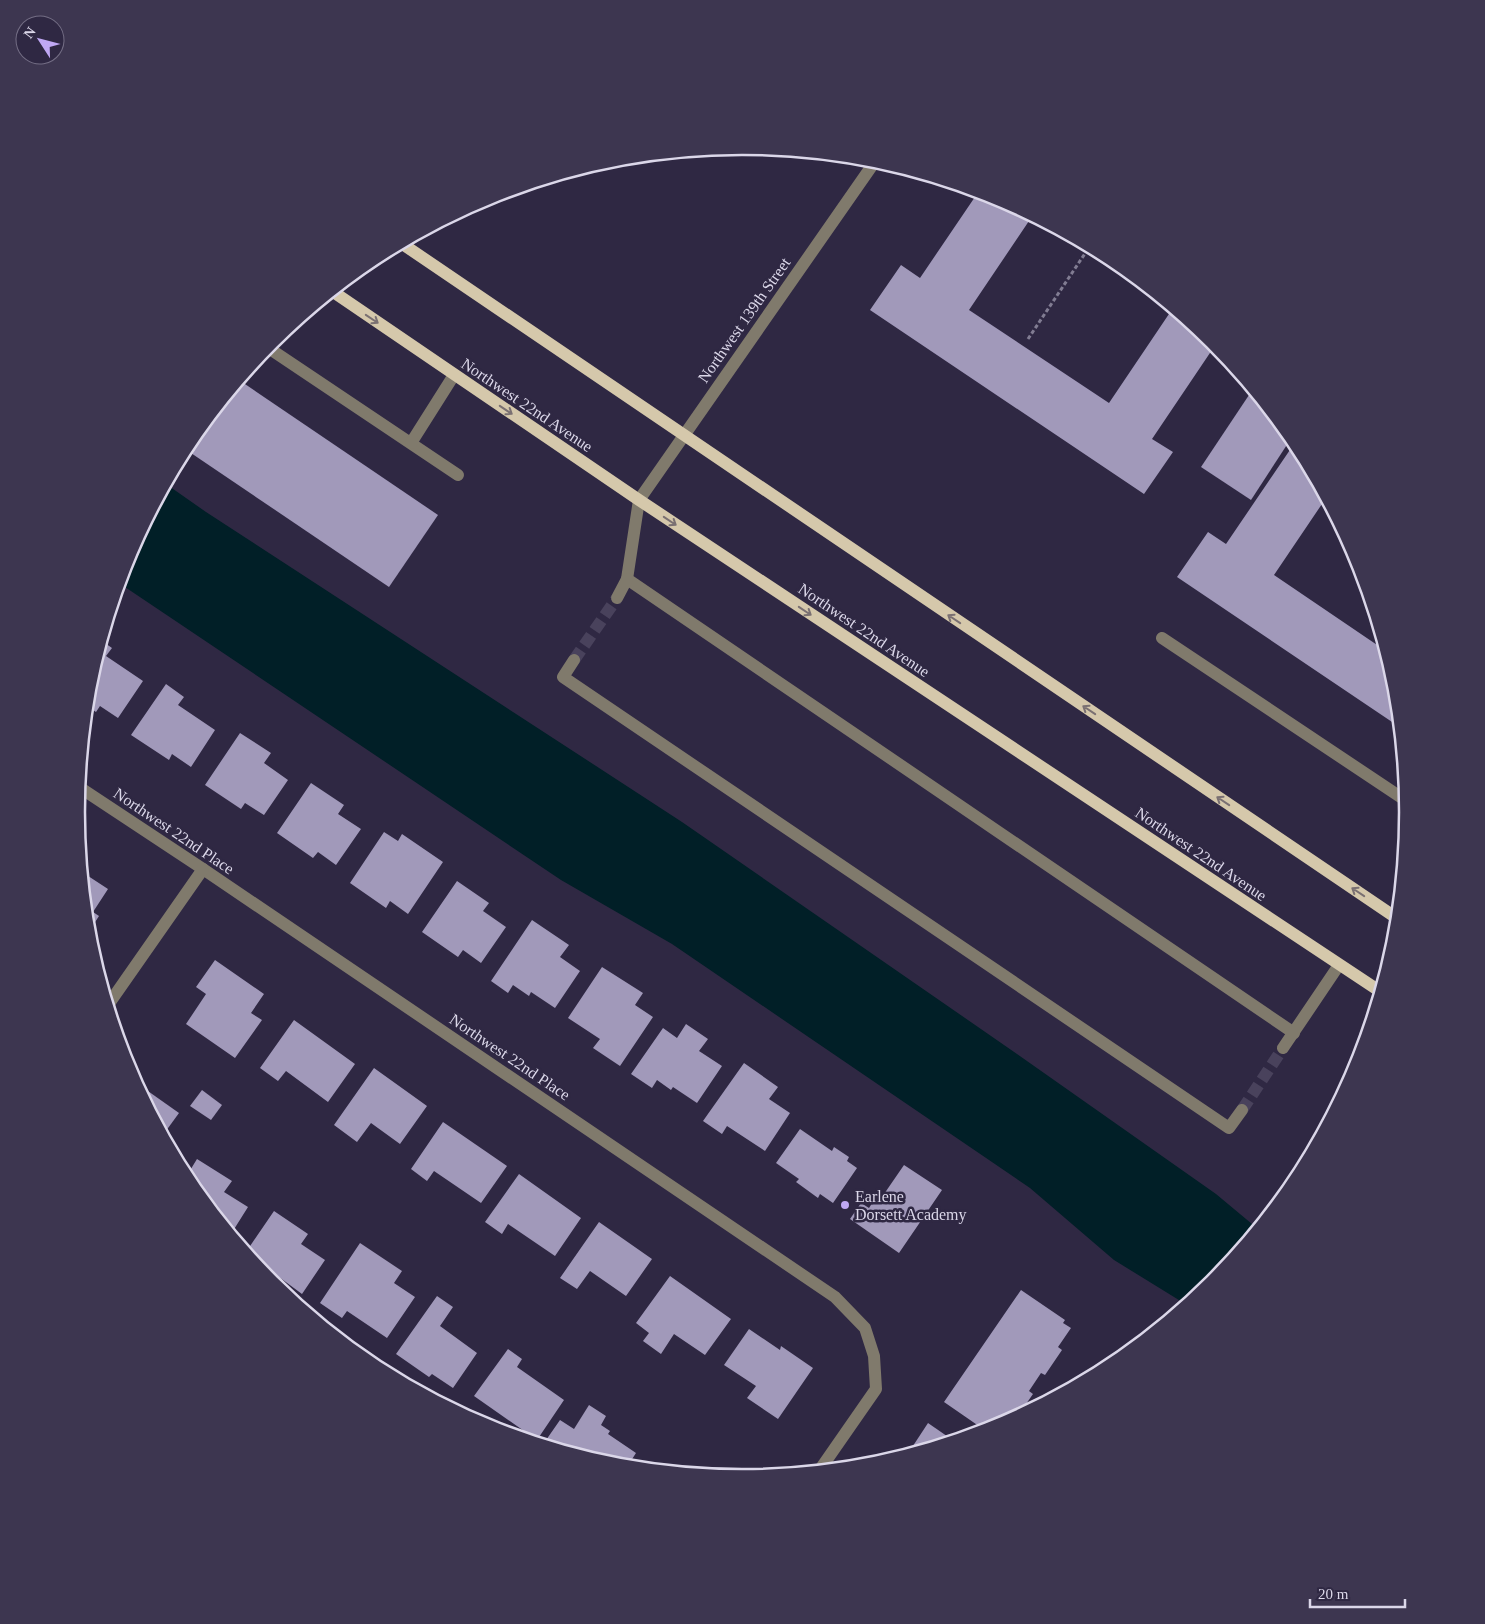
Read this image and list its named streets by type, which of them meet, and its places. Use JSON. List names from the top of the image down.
{
  "streets": {
    "main road": ["Northwest 22nd Avenue"],
    "street": ["Northwest 139th Street", "Northwest 22nd Place"]
  },
  "crossings": [
    ["Northwest 139th Street", "Northwest 22nd Avenue"]
  ],
  "places": ["Earlene Dorsett Academy"],
  "scale_bar": "20 m",
  "north": "top left"
}
